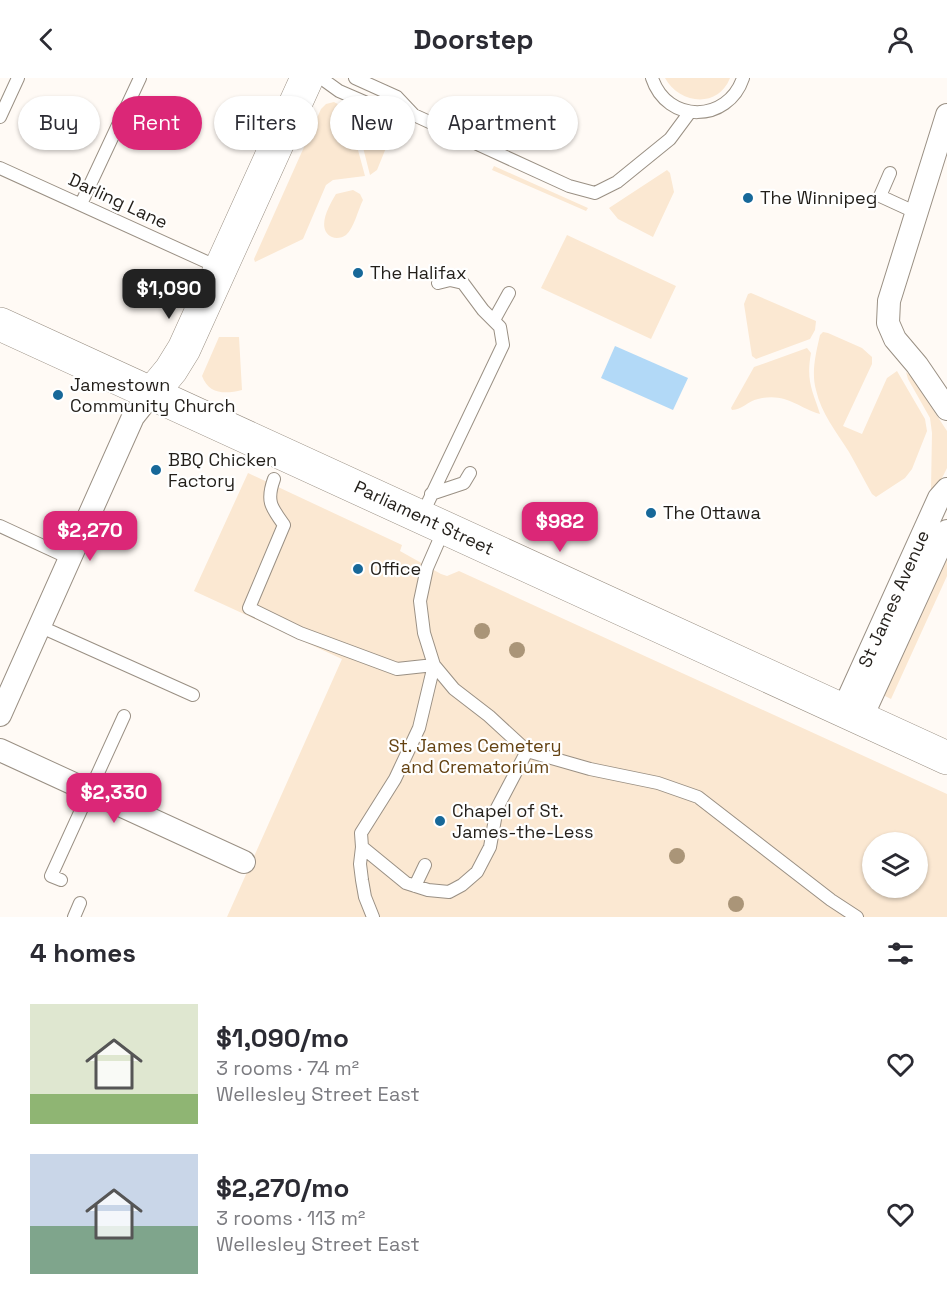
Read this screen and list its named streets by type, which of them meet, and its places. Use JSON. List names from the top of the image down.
{
  "streets": {
    "main road": ["Parliament Street"],
    "street": ["St James Avenue"],
    "lane": ["Darling Lane"]
  },
  "crossings": [
    ["Parliament Street", "St James Avenue"]
  ],
  "parks": ["St. James Cemetery and Crematorium"],
  "places": [
    "The Winnipeg",
    "The Halifax",
    "Jamestown Community Church",
    "BBQ Chicken Factory",
    "The Ottawa",
    "Office",
    "Chapel of St. James-the-Less"
  ],
  "page": {
    "header": "Doorstep",
    "chip": [
      "Buy",
      "Rent",
      "Filters",
      "New",
      "Apartment"
    ],
    "price": [
      "$1,090",
      "$982",
      "$2,270",
      "$2,330"
    ],
    "heading": "4 homes",
    "list": [
      {
        "name": "$1,090/mo",
        "note": "3 rooms · 74 m² · Wellesley Street East"
      },
      {
        "name": "$2,270/mo",
        "note": "3 rooms · 113 m² · Wellesley Street East"
      }
    ]
  }
}
